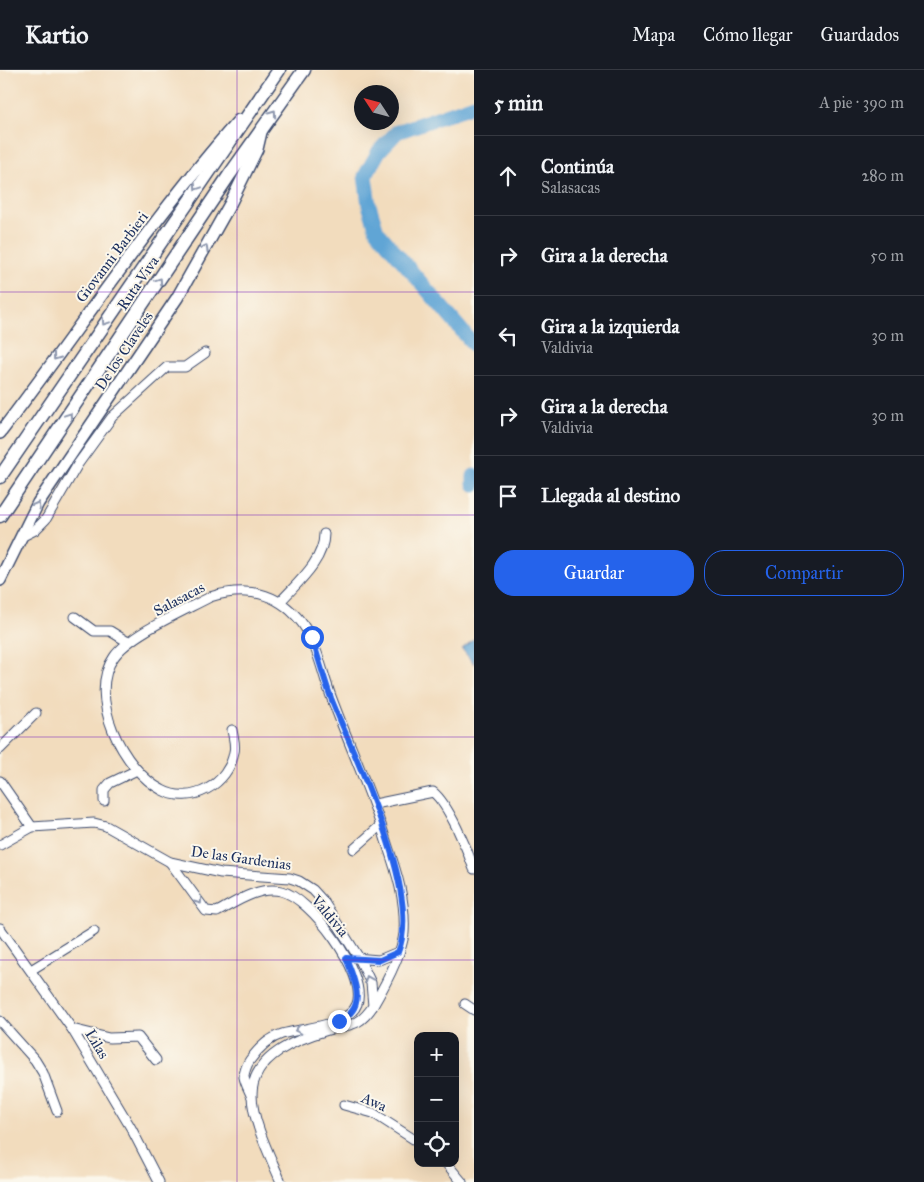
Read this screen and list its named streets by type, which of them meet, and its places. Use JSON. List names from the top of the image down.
{
  "streets": {
    "highway": ["Ruta Viva"],
    "main road": ["Giovanni Barbieri", "De los Claveles"],
    "street": [
      "Salasacas",
      "De las Gardenias",
      "Valdivia",
      "Lilas",
      "Awa"
    ]
  },
  "crossings": [
    ["Giovanni Barbieri", "Ruta Viva"],
    ["Ruta Viva", "De los Claveles"],
    ["Salasacas", "De las Gardenias"],
    ["De las Gardenias", "Valdivia"]
  ],
  "one_way": ["Giovanni Barbieri", "De los Claveles"],
  "north": "top left",
  "page": {
    "header": "Kartio",
    "nav": ["Mapa", "Cómo llegar", "Guardados"],
    "heading": ["5 min", "A pie · 390 m"],
    "list": [
      ["Continúa", "Salasacas", "280 m"],
      ["Gira a la derecha", "50 m"],
      ["Gira a la izquierda", "Valdivia", "30 m"],
      ["Gira a la derecha", "Valdivia", "30 m"],
      "Llegada al destino"
    ],
    "buttons": ["Guardar", "Compartir"],
    "map_buttons": ["+", "−"]
  }
}
